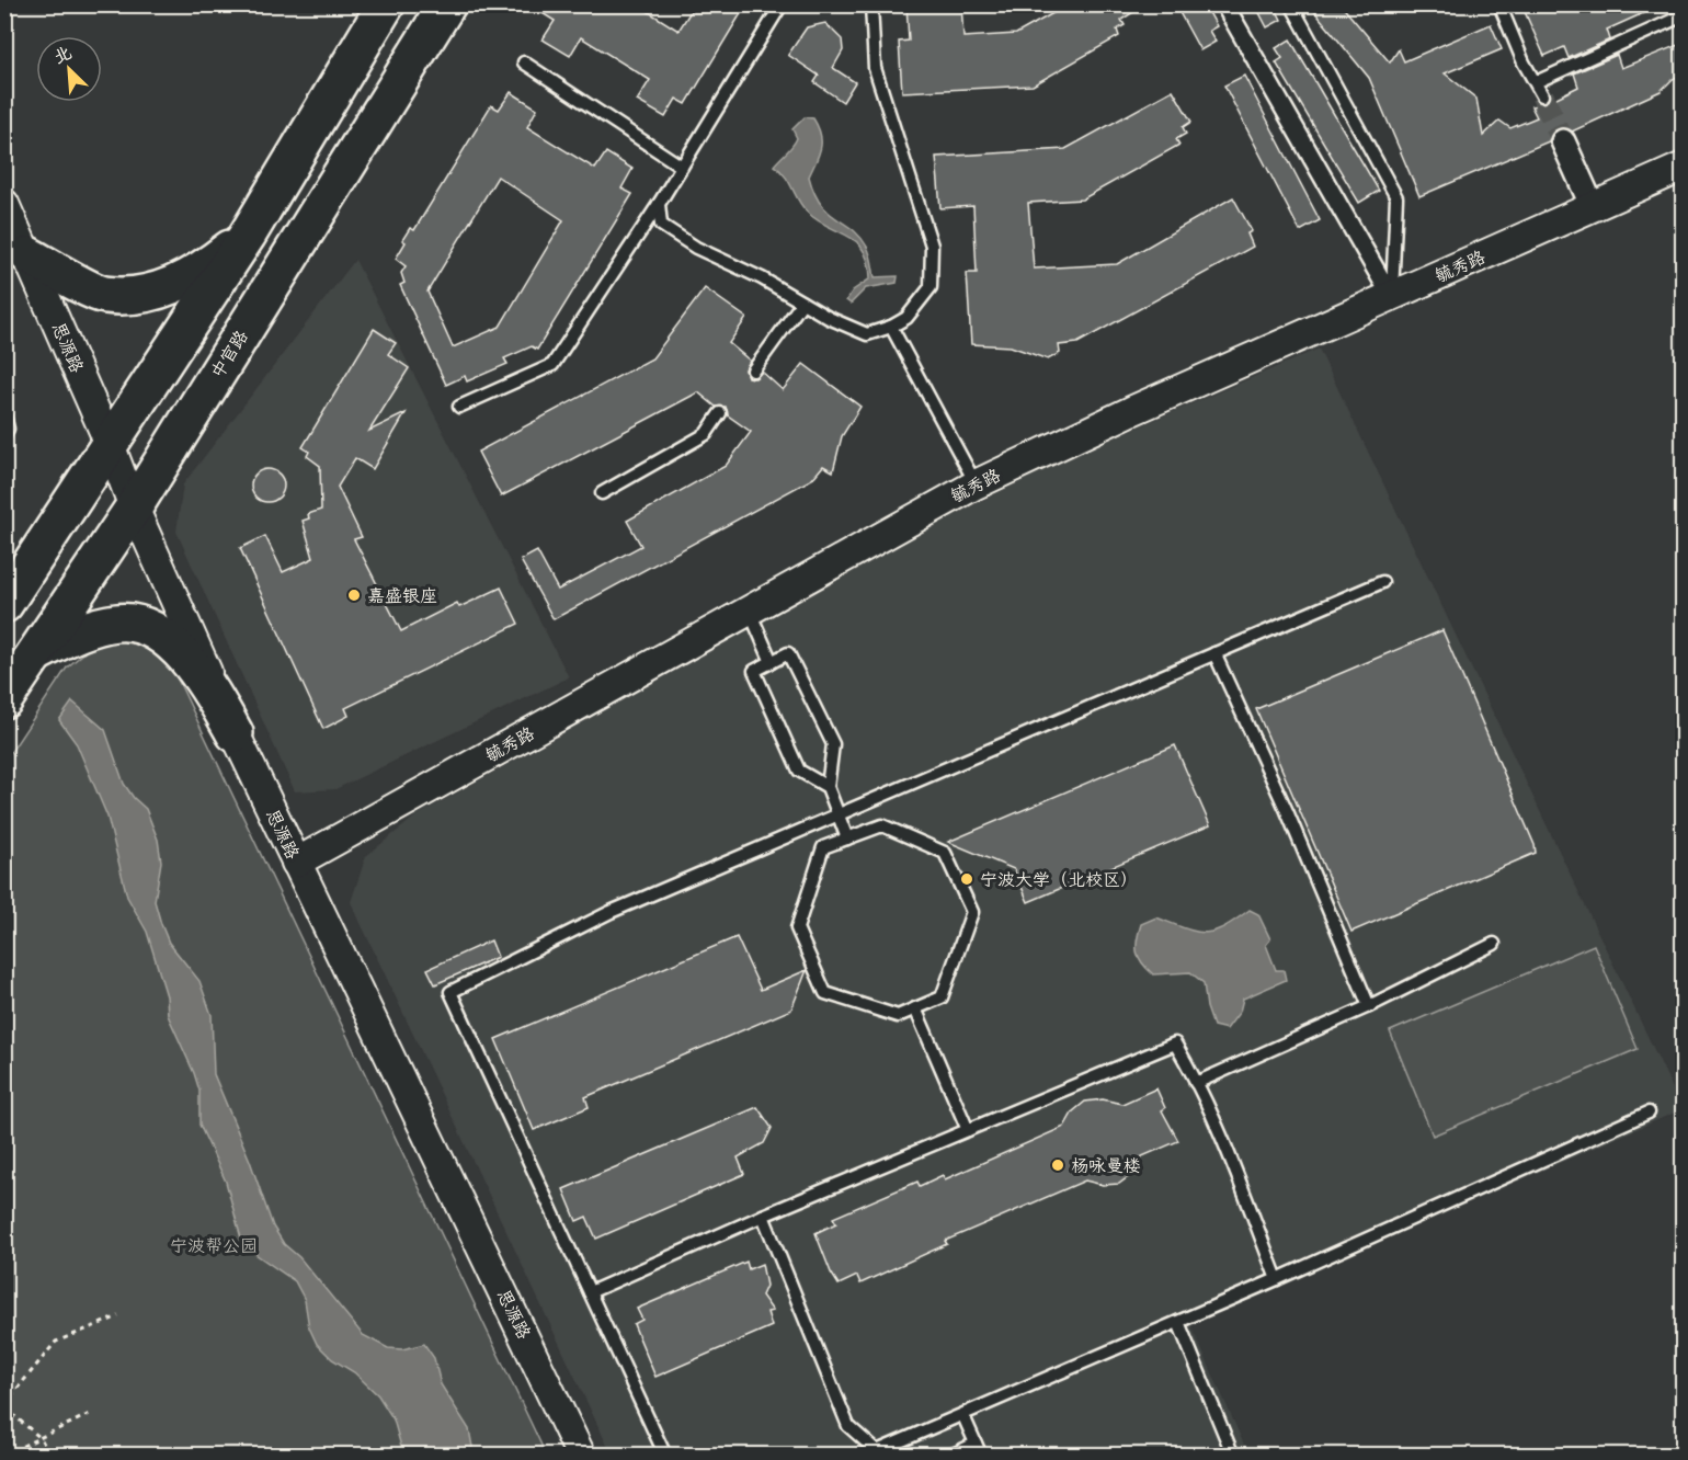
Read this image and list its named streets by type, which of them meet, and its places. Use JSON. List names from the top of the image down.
{
  "streets": {
    "main road": ["中官路"],
    "street": ["毓秀路", "思源路"]
  },
  "crossings": [
    ["毓秀路", "思源路"],
    ["思源路", "中官路"]
  ],
  "parks": ["宁波帮公园"],
  "places": ["嘉盛银座", "宁波大学（北校区）", "杨咏曼楼"],
  "north": "top left"
}
